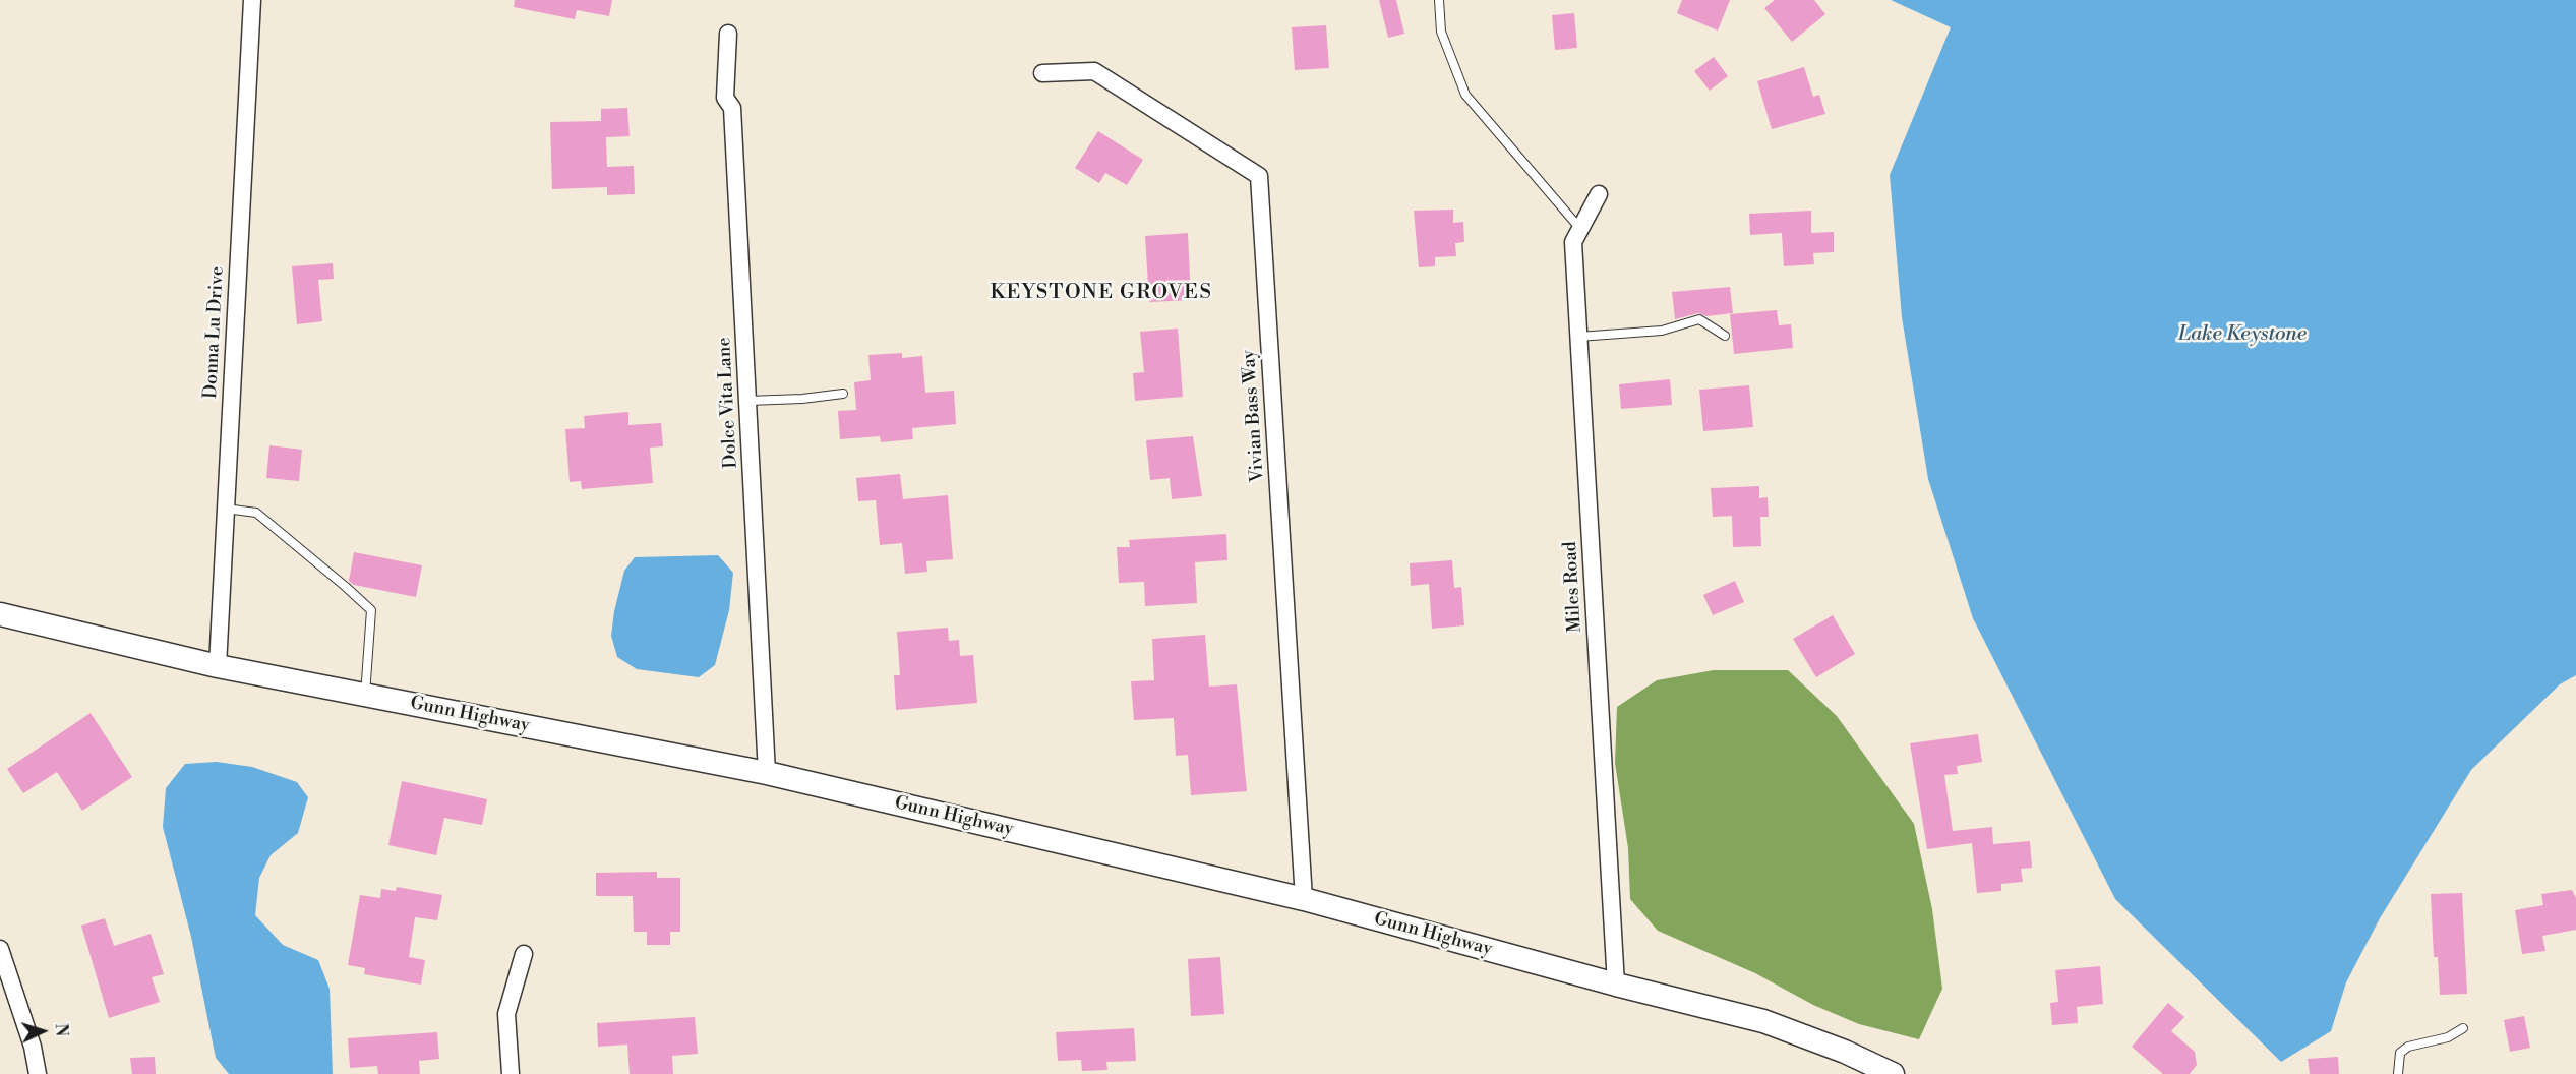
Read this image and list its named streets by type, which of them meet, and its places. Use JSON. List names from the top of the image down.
{
  "streets": {
    "main road": ["Gunn Highway"],
    "street": [
      "Donna Lu Drive",
      "Dolce Vita Lane",
      "Vivian Bass Way",
      "Miles Road"
    ]
  },
  "crossings": [
    ["Donna Lu Drive", "Gunn Highway"],
    ["Dolce Vita Lane", "Gunn Highway"],
    ["Vivian Bass Way", "Gunn Highway"],
    ["Miles Road", "Gunn Highway"]
  ],
  "districts": ["KEYSTONE GROVES"],
  "water": ["Lake Keystone"],
  "north": "right"
}
